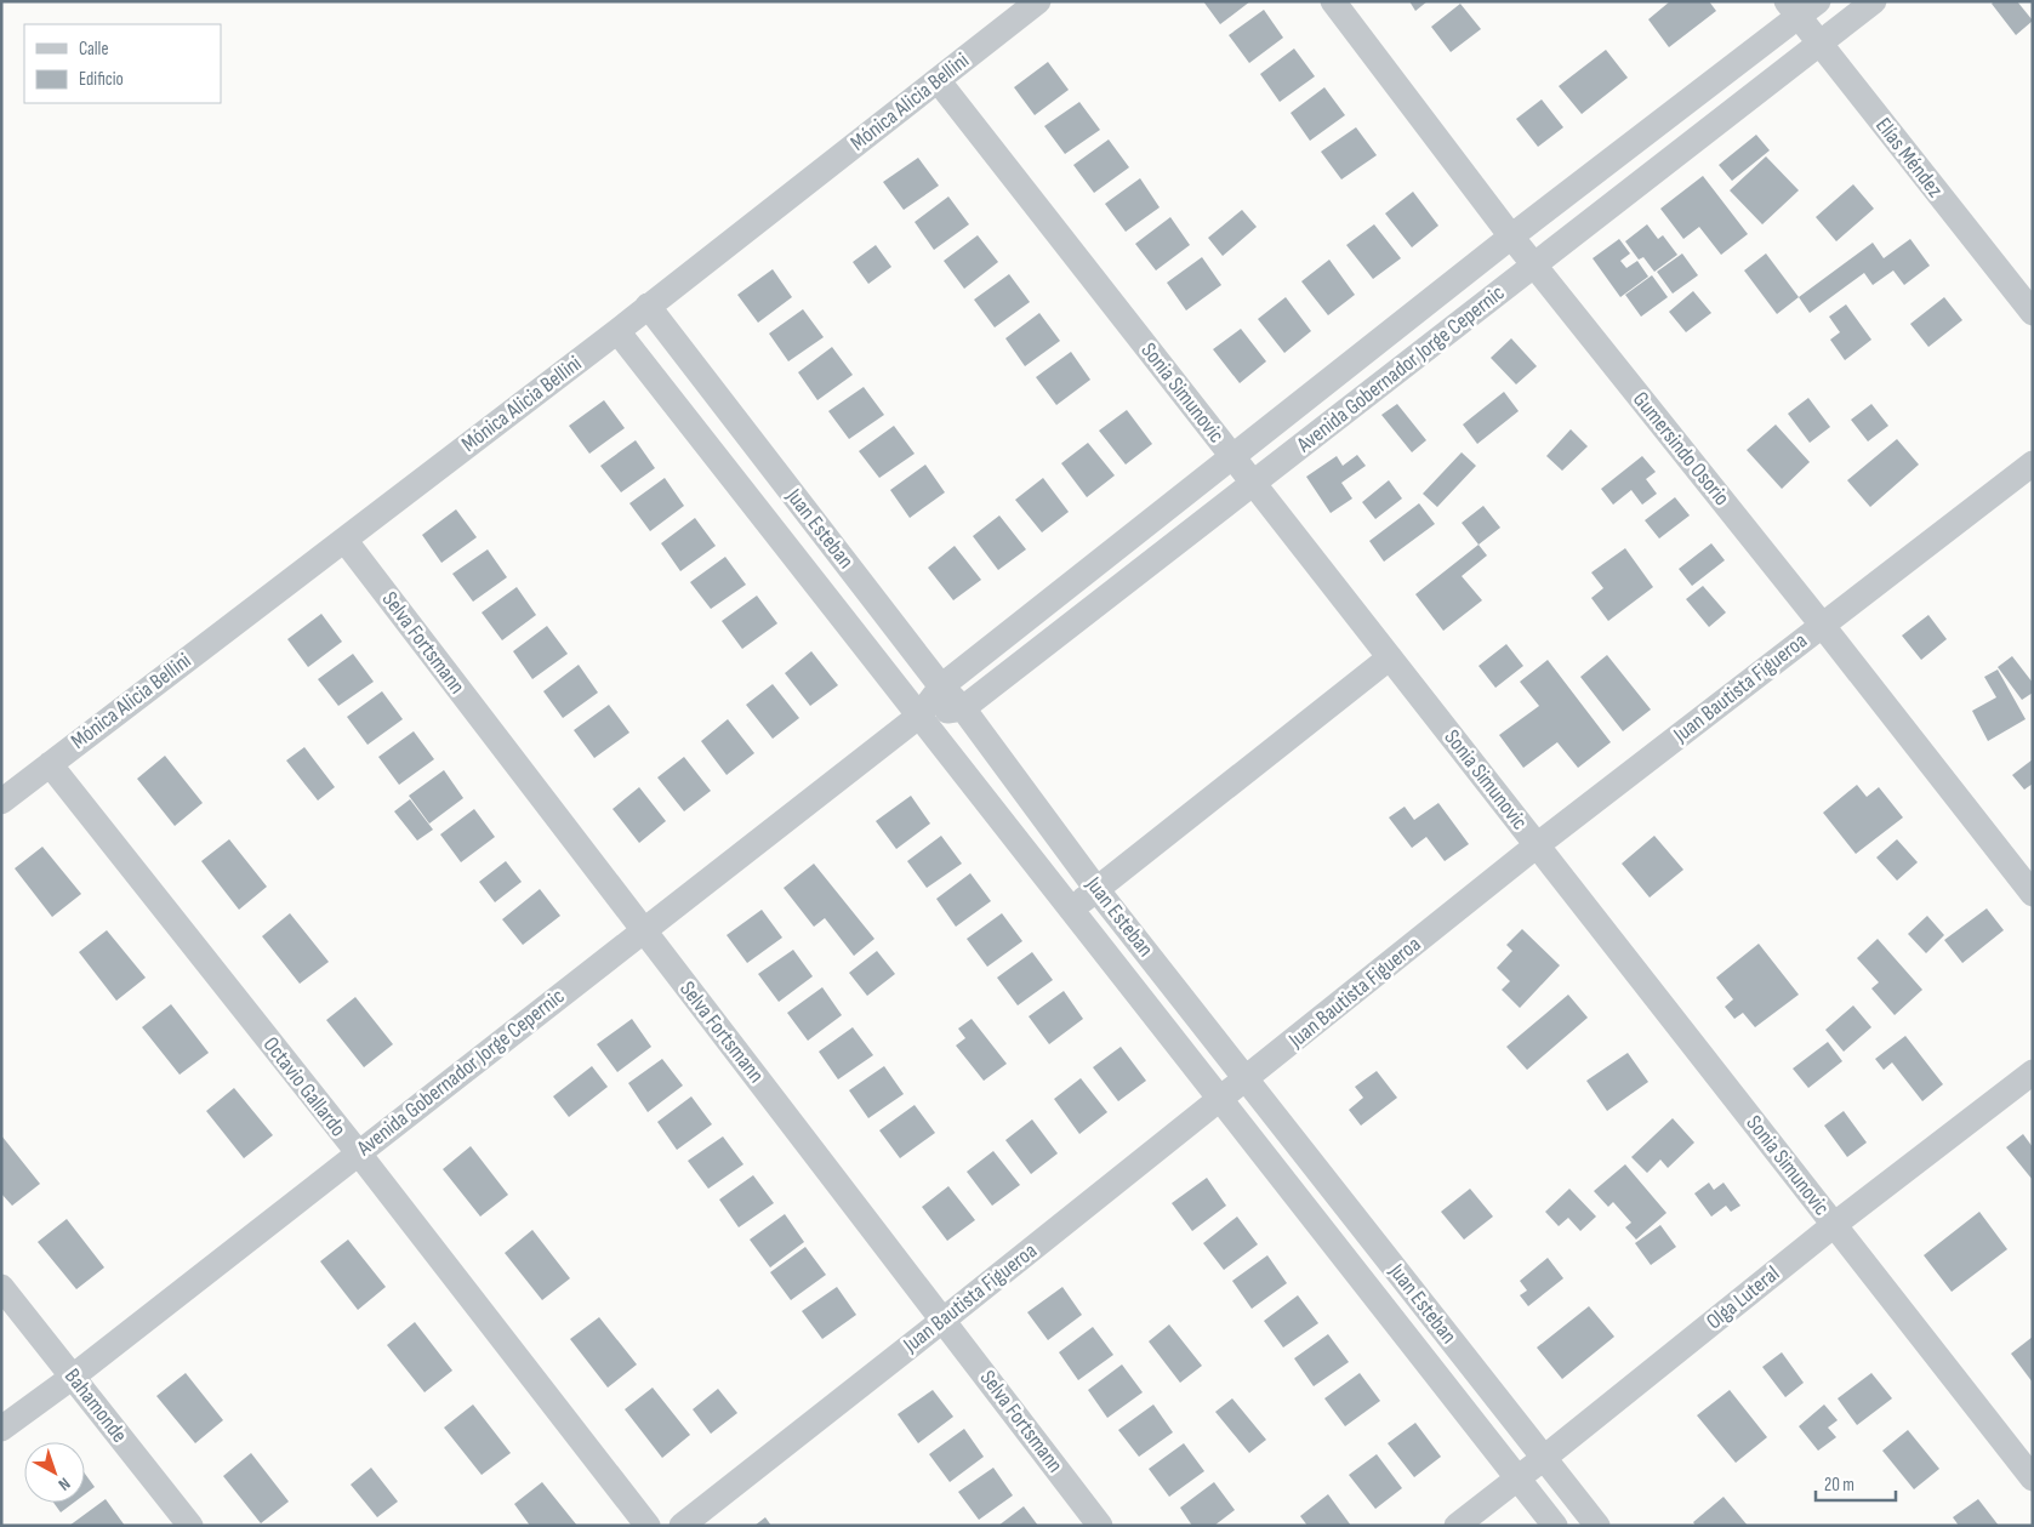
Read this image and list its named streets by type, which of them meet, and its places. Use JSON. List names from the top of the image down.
{
  "streets": {
    "street": [
      "Mónica Alicia Bellini",
      "Elías Méndez",
      "Avenida Gobernador Jorge Cepernic",
      "Sonia Simunovic",
      "Gumersindo Osorio",
      "Juan Esteban",
      "Selva Fortsmann",
      "Juan Bautista Figueroa",
      "Octavio Gallardo",
      "Olga Luteral",
      "Bahamonde"
    ]
  },
  "crossings": [
    ["Mónica Alicia Bellini", "Sonia Simunovic"],
    ["Mónica Alicia Bellini", "Juan Esteban"],
    ["Mónica Alicia Bellini", "Selva Fortsmann"],
    ["Mónica Alicia Bellini", "Octavio Gallardo"],
    ["Elías Méndez", "Avenida Gobernador Jorge Cepernic"],
    ["Avenida Gobernador Jorge Cepernic", "Sonia Simunovic"],
    ["Avenida Gobernador Jorge Cepernic", "Gumersindo Osorio"],
    ["Avenida Gobernador Jorge Cepernic", "Juan Esteban"],
    ["Avenida Gobernador Jorge Cepernic", "Selva Fortsmann"],
    ["Avenida Gobernador Jorge Cepernic", "Octavio Gallardo"],
    ["Avenida Gobernador Jorge Cepernic", "Bahamonde"],
    ["Sonia Simunovic", "Juan Bautista Figueroa"],
    ["Sonia Simunovic", "Olga Luteral"],
    ["Gumersindo Osorio", "Juan Bautista Figueroa"],
    ["Juan Esteban", "Juan Bautista Figueroa"],
    ["Juan Esteban", "Olga Luteral"],
    ["Selva Fortsmann", "Juan Bautista Figueroa"]
  ],
  "legend": ["Calle", "Edificio"],
  "scale_bar": "20 m",
  "north": "bottom right"
}
